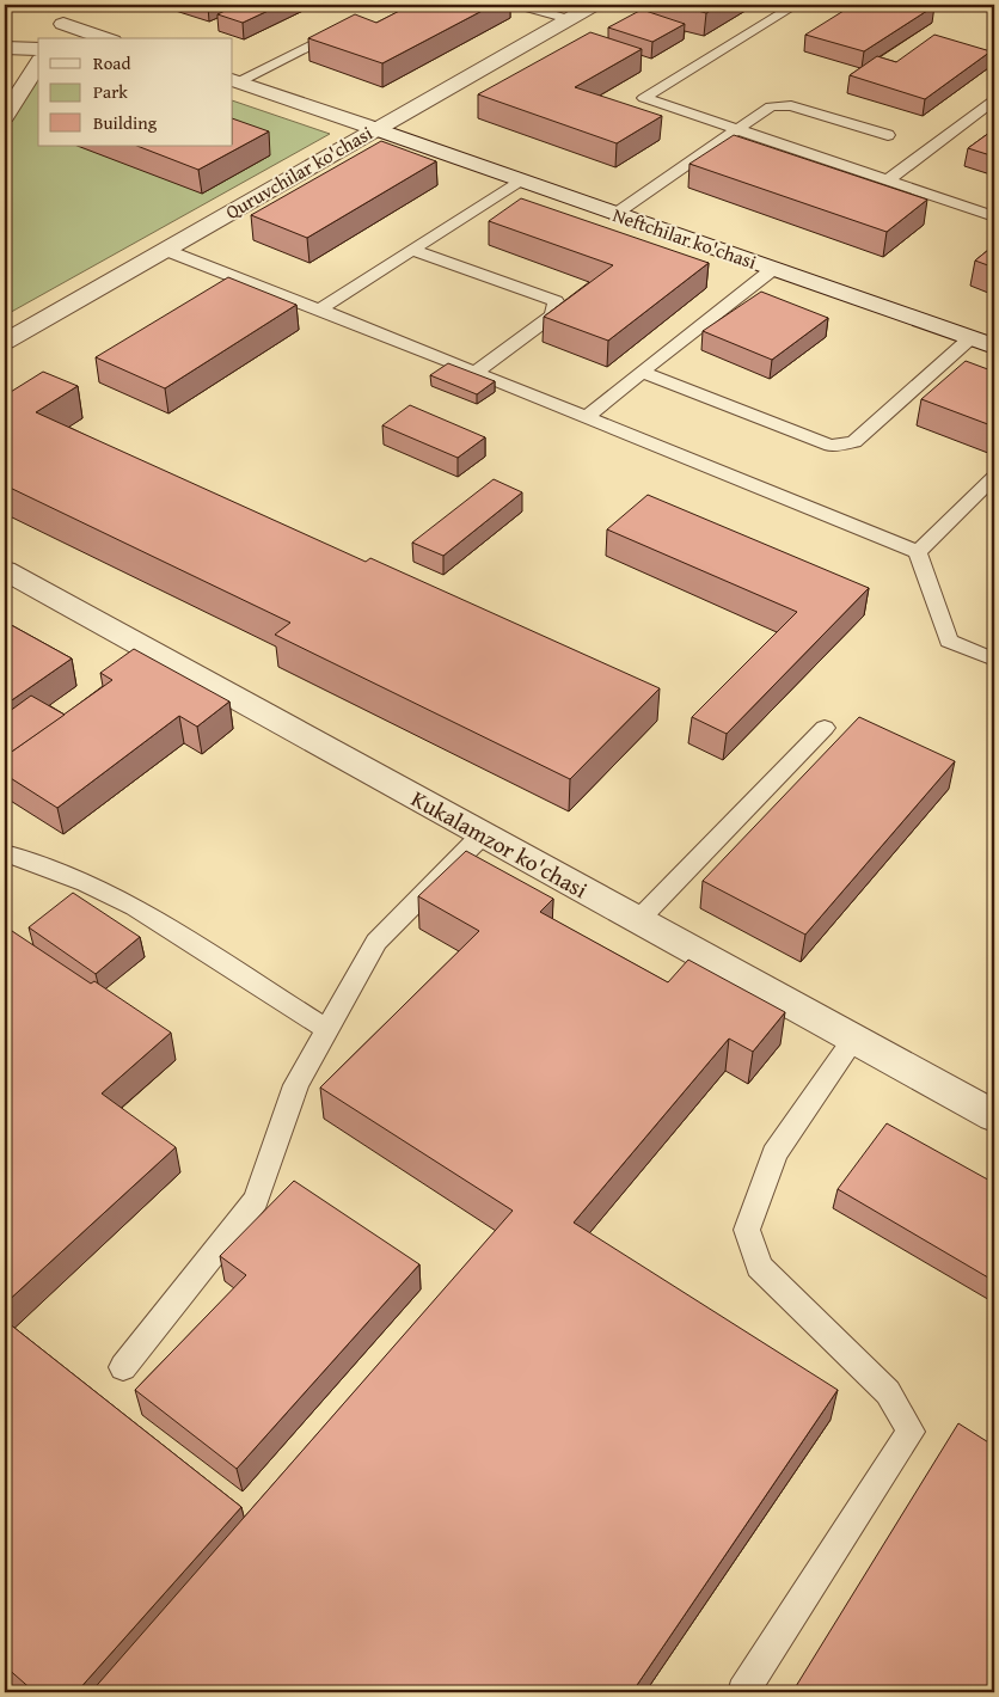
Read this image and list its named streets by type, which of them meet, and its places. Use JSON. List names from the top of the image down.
{
  "streets": {
    "street": ["Quruvchilar ko'chasi", "Neftchilar ko'chasi", "Kukalamzor ko'chasi"]
  },
  "crossings": [
    ["Quruvchilar ko'chasi", "Neftchilar ko'chasi"]
  ],
  "legend": ["Road", "Park", "Building"]
}
